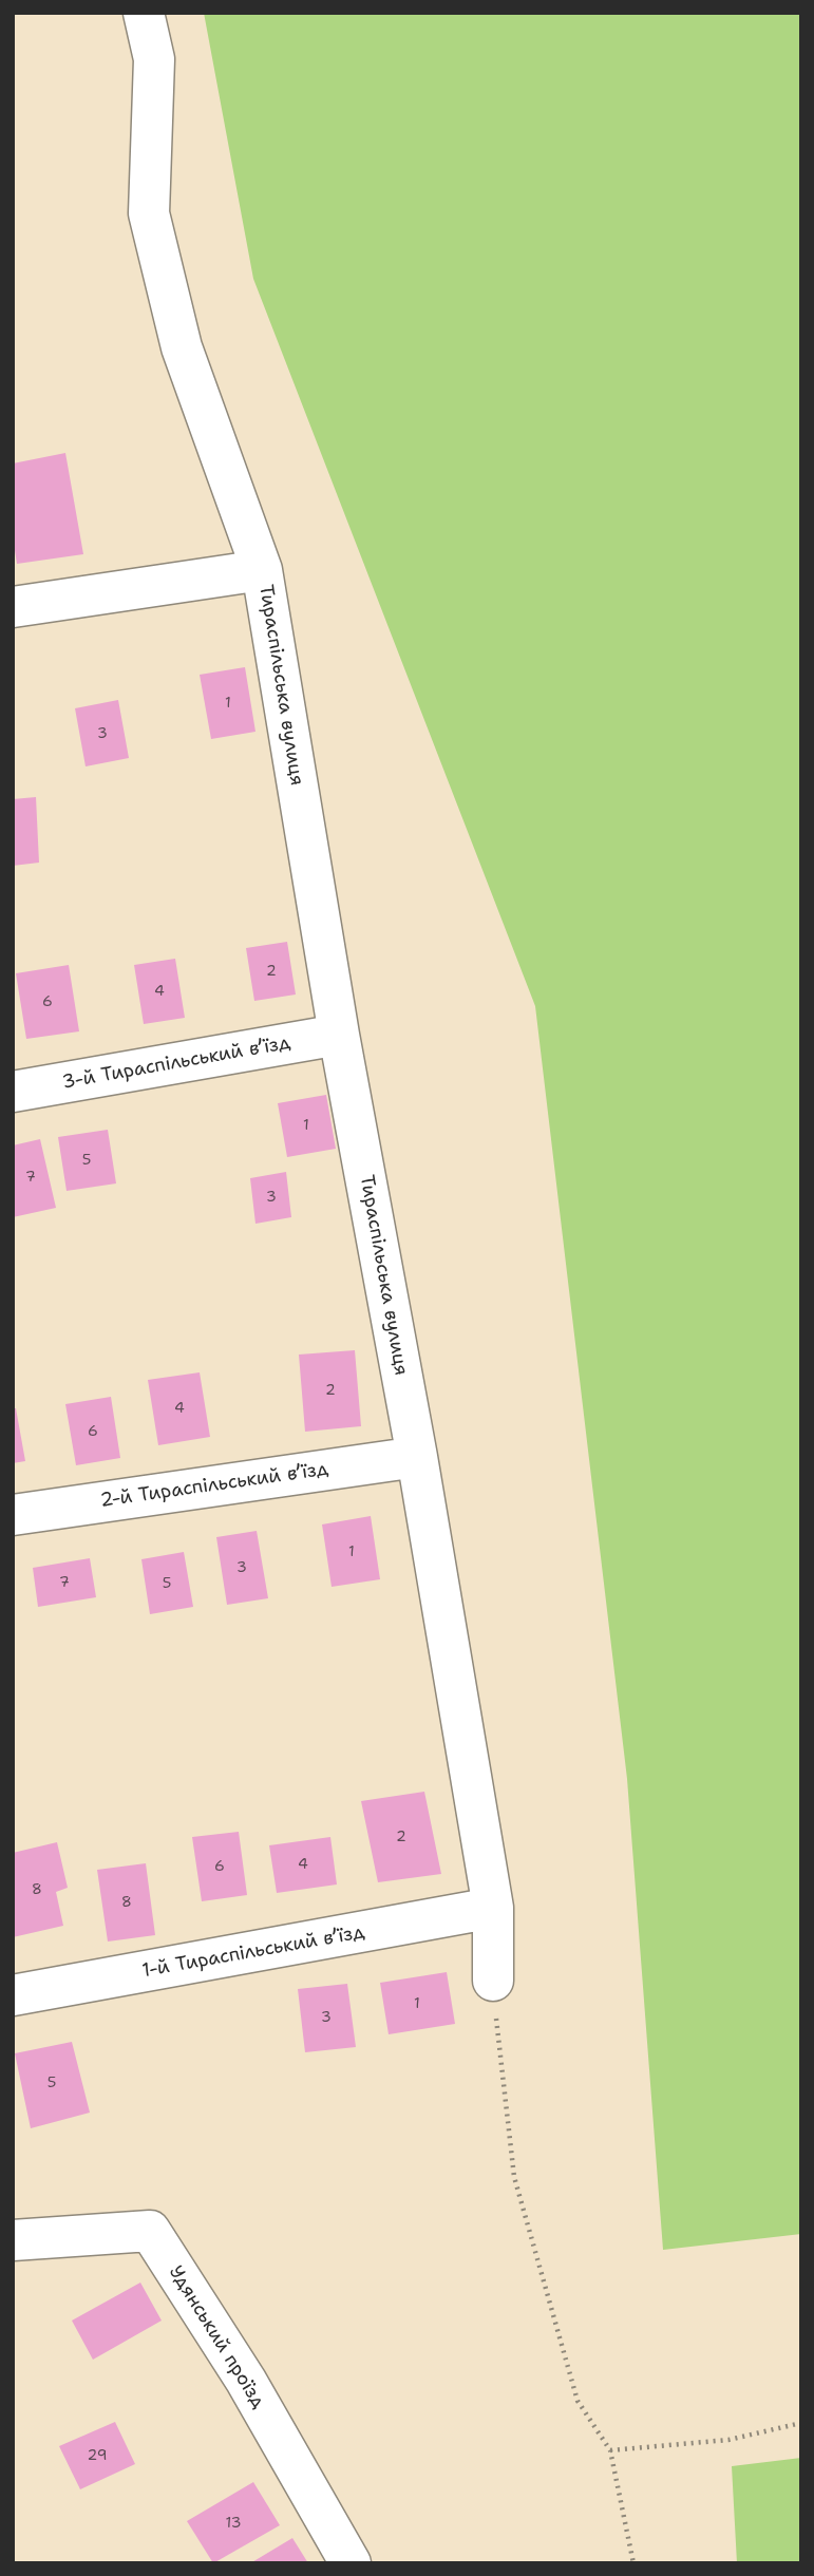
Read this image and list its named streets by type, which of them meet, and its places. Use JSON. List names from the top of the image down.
{
  "streets": {
    "street": [
      "Тираспільська вулиця",
      "3-й Тираспільський в’їзд",
      "2-й Тираспільський в’їзд",
      "1-й Тираспільський в’їзд",
      "Удянський проїзд"
    ]
  },
  "crossings": [
    ["Тираспільська вулиця", "3-й Тираспільський в’їзд"],
    ["Тираспільська вулиця", "2-й Тираспільський в’їзд"],
    ["Тираспільська вулиця", "1-й Тираспільський в’їзд"]
  ],
  "house_numbers": [
    "1",
    "3",
    "2",
    "4",
    "6",
    "1",
    "5",
    "7",
    "3",
    "2",
    "4",
    "6",
    "1",
    "3",
    "7",
    "5",
    "2",
    "4",
    "6",
    "8",
    "8",
    "1",
    "3",
    "5",
    "29",
    "13"
  ]
}
